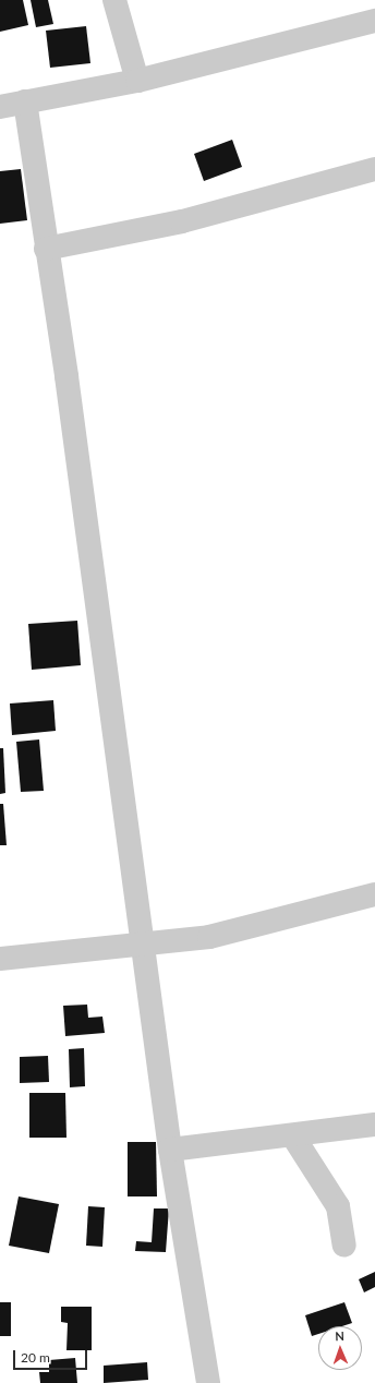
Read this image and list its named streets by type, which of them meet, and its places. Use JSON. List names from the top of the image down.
{
  "scale_bar": "20 m",
  "north": "top"
}
